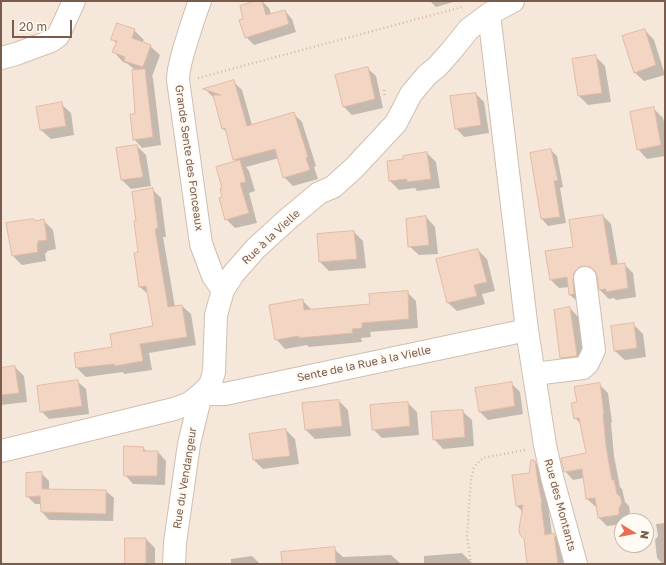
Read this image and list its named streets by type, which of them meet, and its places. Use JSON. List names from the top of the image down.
{
  "streets": {
    "street": [
      "Grande Sente des Fonceaux",
      "Rue à la Vielle",
      "Sente de la Rue à la Vielle",
      "Rue du Vendangeur",
      "Rue des Montants"
    ]
  },
  "crossings": [
    ["Grande Sente des Fonceaux", "Rue à la Vielle"],
    ["Rue à la Vielle", "Sente de la Rue à la Vielle"],
    ["Rue à la Vielle", "Rue du Vendangeur"],
    ["Rue à la Vielle", "Rue des Montants"],
    ["Sente de la Rue à la Vielle", "Rue du Vendangeur"],
    ["Sente de la Rue à la Vielle", "Rue des Montants"]
  ],
  "scale_bar": "20 m",
  "north": "right"
}
